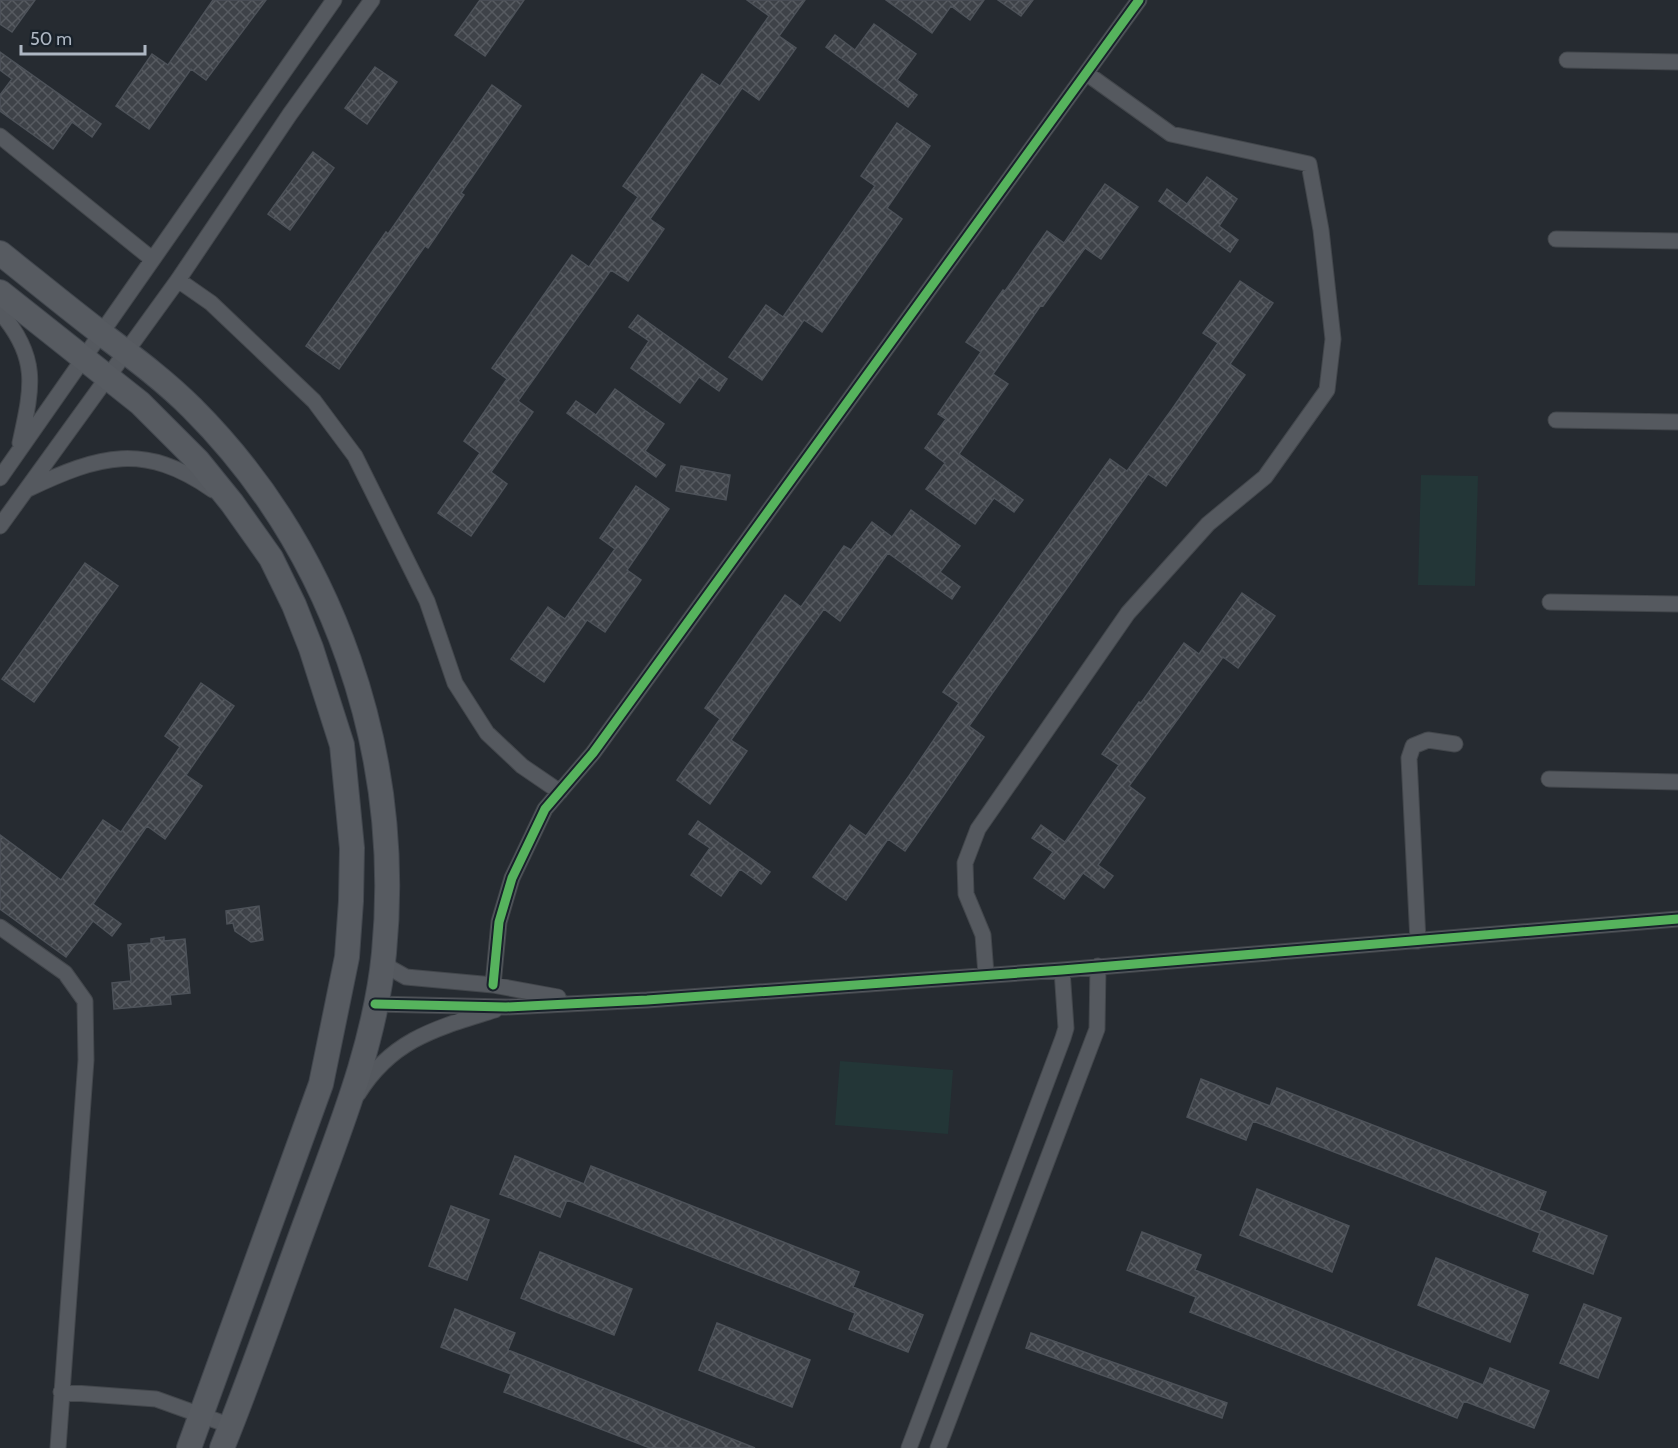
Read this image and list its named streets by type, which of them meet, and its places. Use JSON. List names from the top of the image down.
{
  "scale_bar": "50 m"
}
